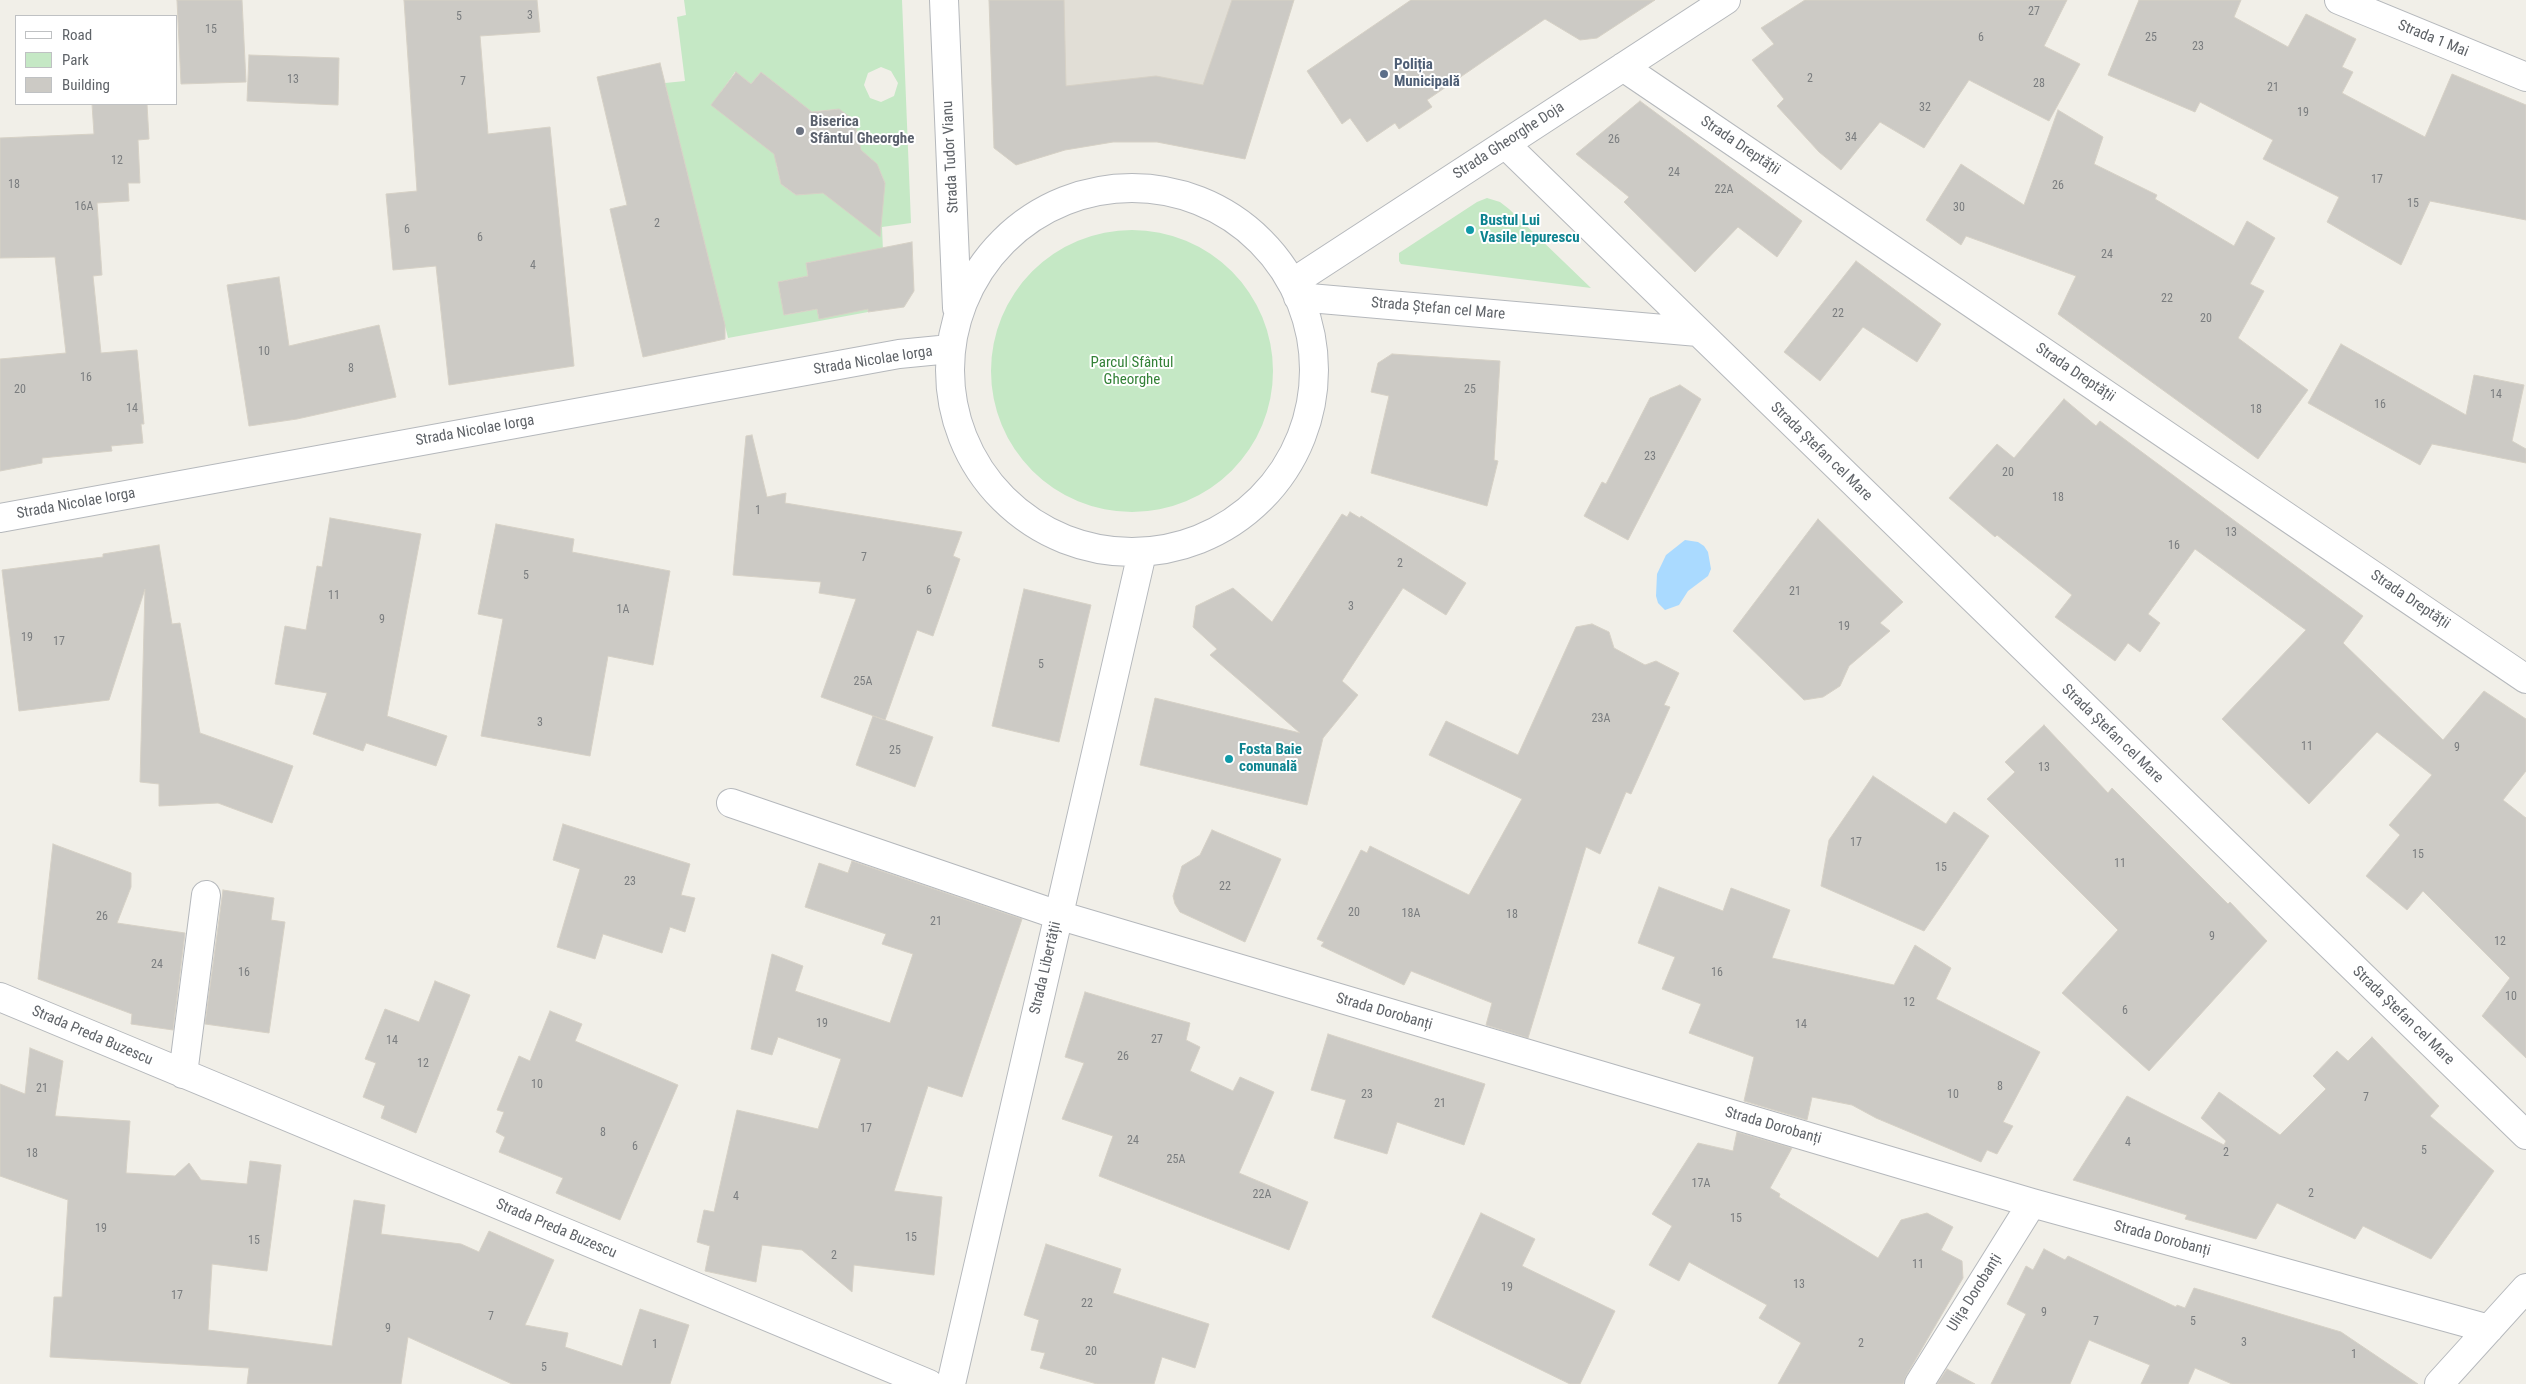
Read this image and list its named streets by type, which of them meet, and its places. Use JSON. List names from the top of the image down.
{
  "streets": {
    "street": [
      "Strada 1 Mai",
      "Strada Gheorghe Doja",
      "Strada Dreptății",
      "Strada Tudor Vianu",
      "Strada Ștefan cel Mare",
      "Strada Nicolae Iorga",
      "Strada Libertății",
      "Strada Dorobanți",
      "Strada Preda Buzescu",
      "Ulița Dorobanți"
    ]
  },
  "crossings": [
    ["Strada Gheorghe Doja", "Strada Dreptății"],
    ["Strada Gheorghe Doja", "Strada Ștefan cel Mare"],
    ["Strada Libertății", "Strada Dorobanți"],
    ["Strada Dorobanți", "Ulița Dorobanți"]
  ],
  "parks": ["Parcul Sfântul Gheorghe"],
  "places": [
    "Poliția Municipală",
    "Biserica Sfântul Gheorghe",
    "Bustul Lui Vasile Iepurescu",
    "Fosta Baie comunală"
  ],
  "house_numbers": [
    "27",
    "3",
    "5",
    "15",
    "6",
    "25",
    "23",
    "2",
    "13",
    "7",
    "28",
    "21",
    "32",
    "19",
    "34",
    "26",
    "12",
    "24",
    "17",
    "18",
    "26",
    "22A",
    "15",
    "16A",
    "30",
    "2",
    "6",
    "6",
    "24",
    "4",
    "22",
    "22",
    "20",
    "10",
    "8",
    "16",
    "20",
    "25",
    "14",
    "16",
    "14",
    "18",
    "23",
    "20",
    "18",
    "1",
    "13",
    "16",
    "7",
    "2",
    "5",
    "6",
    "21",
    "11",
    "3",
    "1A",
    "9",
    "19",
    "19",
    "17",
    "5",
    "25A",
    "23A",
    "3",
    "11",
    "9",
    "25",
    "13",
    "17",
    "15",
    "11",
    "15",
    "23",
    "22",
    "20",
    "18A",
    "18",
    "26",
    "21",
    "9",
    "12",
    "24",
    "16",
    "16",
    "10",
    "12",
    "6",
    "19",
    "14",
    "27",
    "14",
    "26",
    "12",
    "10",
    "8",
    "21",
    "23",
    "10",
    "7",
    "21",
    "17",
    "8",
    "24",
    "4",
    "6",
    "5",
    "2",
    "18",
    "25A",
    "17A",
    "2",
    "22A",
    "4",
    "15",
    "19",
    "15",
    "15",
    "2",
    "11",
    "13",
    "19",
    "17",
    "22",
    "9",
    "7",
    "7",
    "5",
    "9",
    "3",
    "2",
    "1",
    "20",
    "1",
    "5"
  ],
  "legend": ["Road", "Park", "Building"]
}
